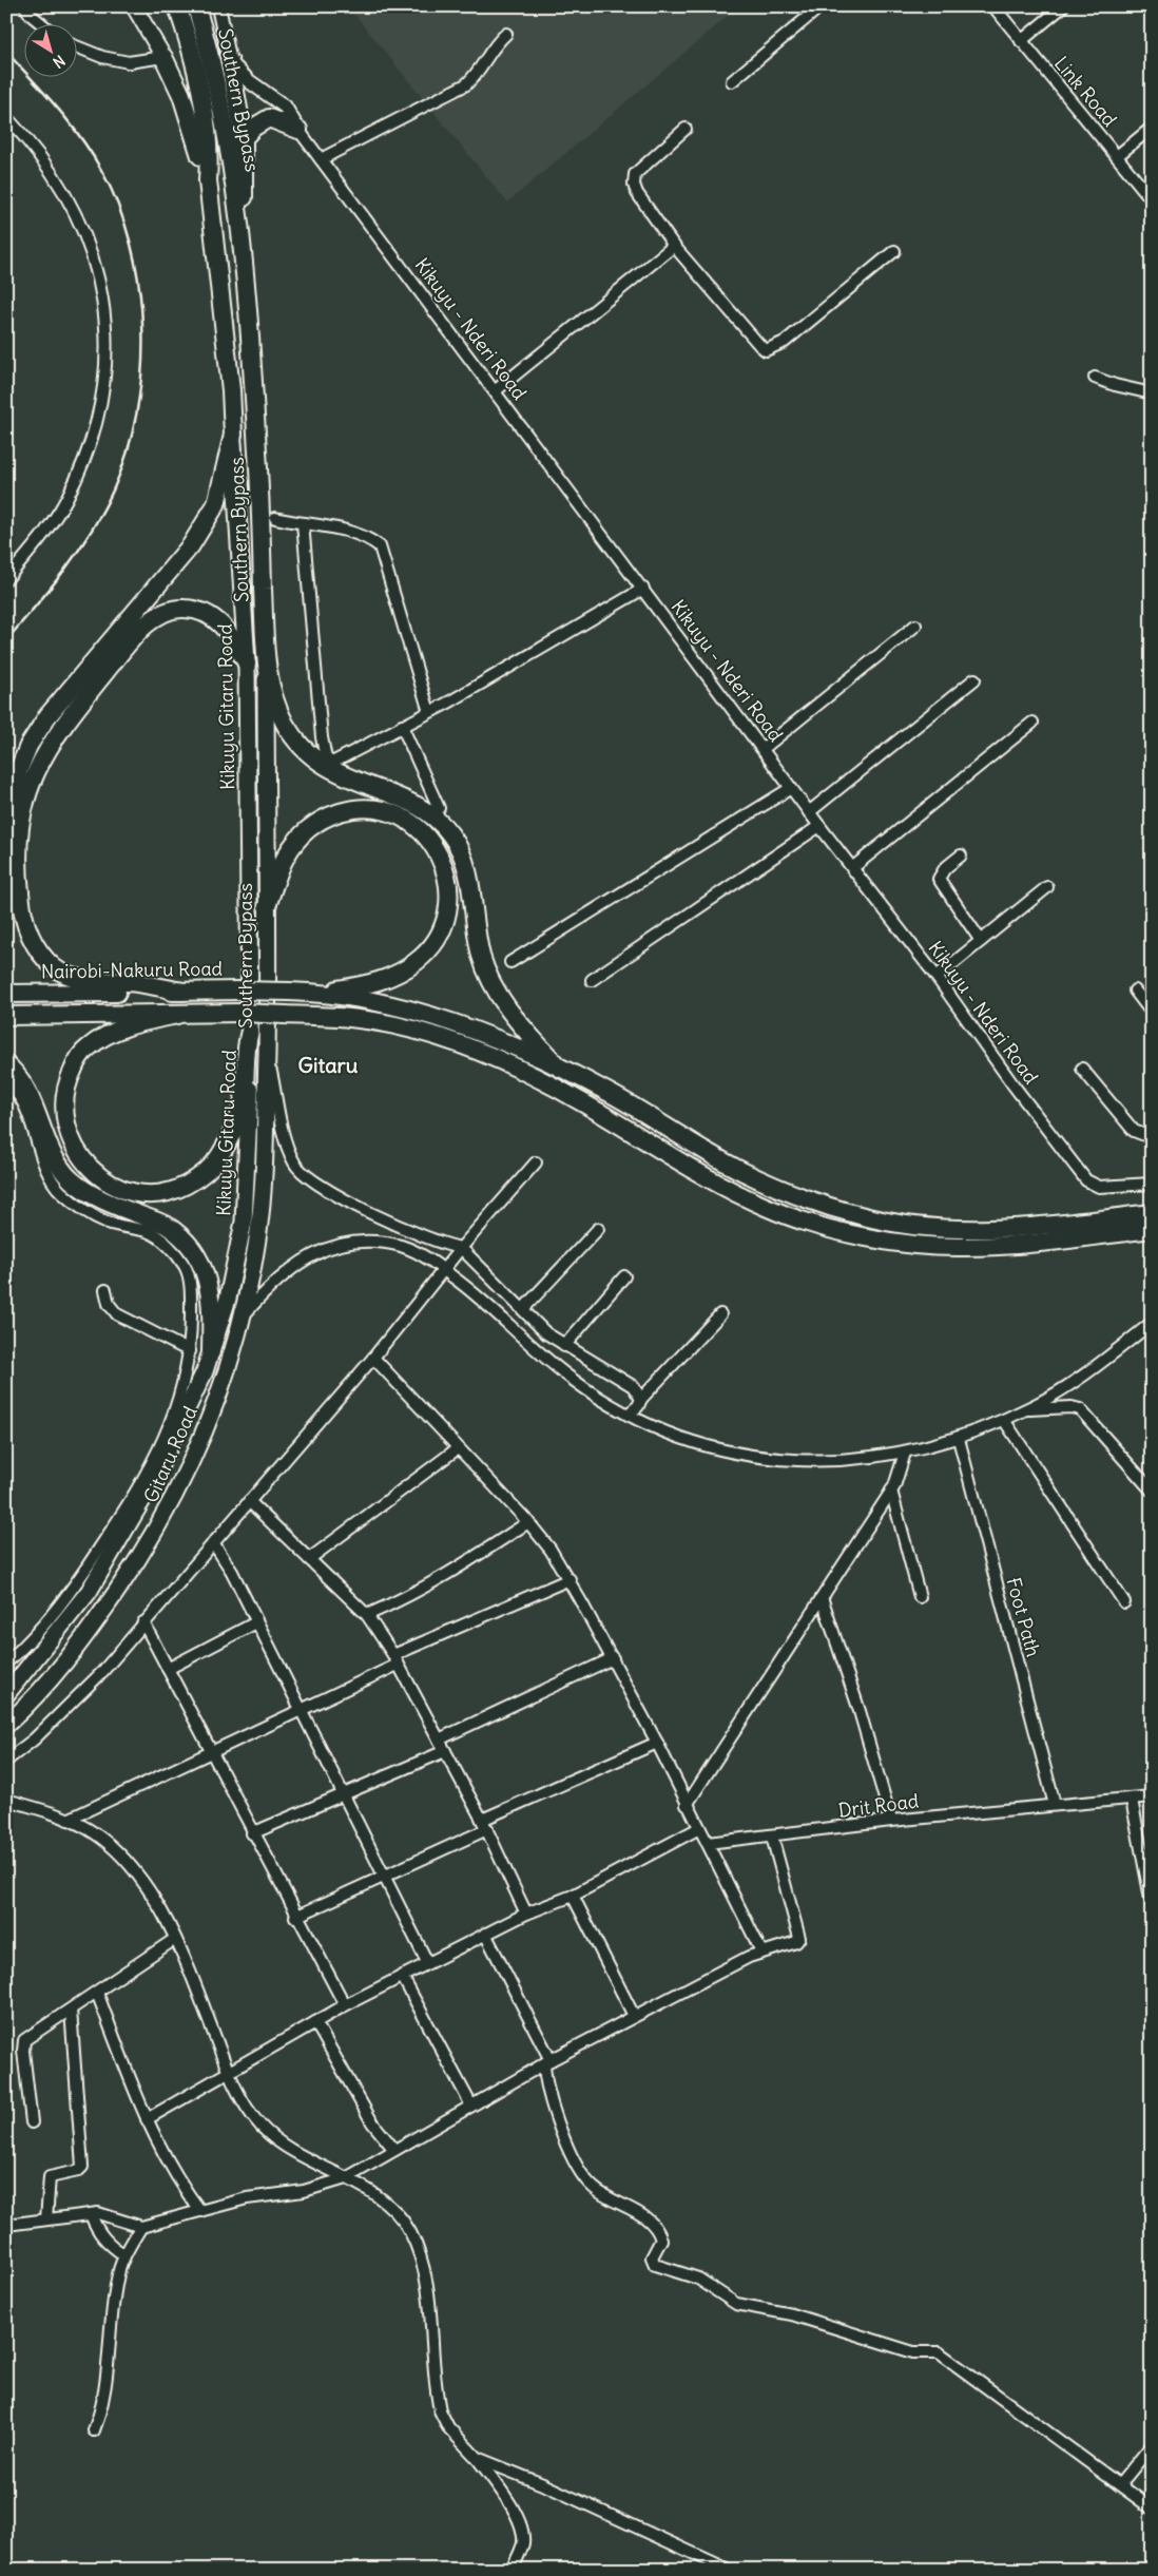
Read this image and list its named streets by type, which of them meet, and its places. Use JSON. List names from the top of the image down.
{
  "streets": {
    "highway": ["Southern Bypass", "Nairobi-Nakuru Road"],
    "main road": ["Kikuyu Gitaru Road", "Gitaru Road"],
    "street": [
      "Link Road",
      "Kikuyu - Nderi Road",
      "Foot Path",
      "Drit Road"
    ]
  },
  "crossings": [
    ["Southern Bypass", "Kikuyu Gitaru Road"],
    ["Southern Bypass", "Gitaru Road"],
    ["Kikuyu Gitaru Road", "Gitaru Road"],
    ["Foot Path", "Drit Road"]
  ],
  "districts": ["Gitaru"],
  "north": "bottom right"
}
